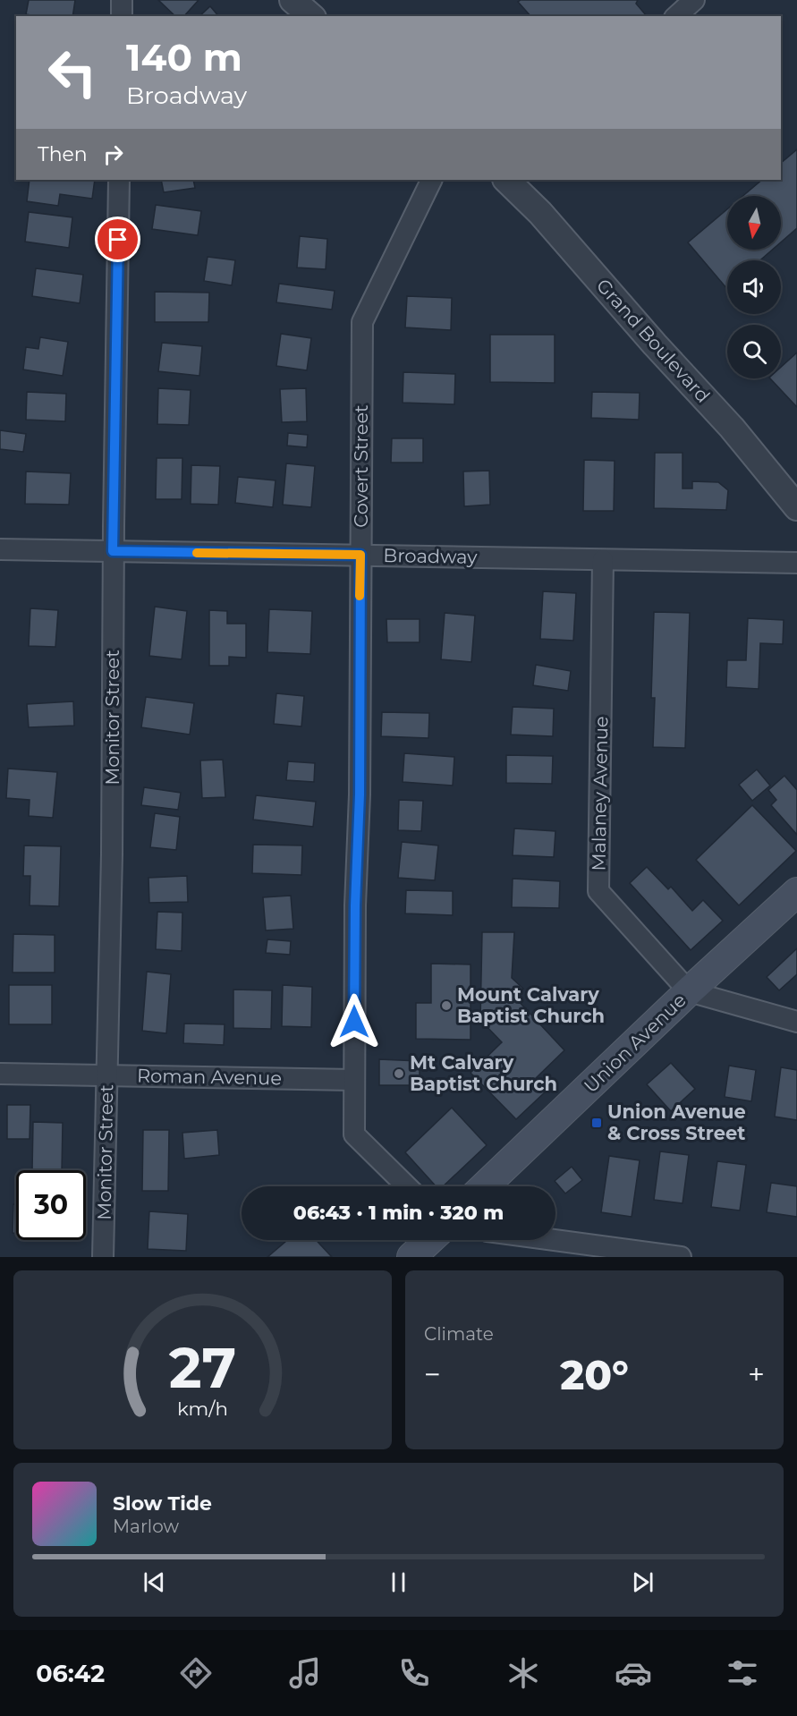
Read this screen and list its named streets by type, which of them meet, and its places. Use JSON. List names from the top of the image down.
{
  "streets": {
    "main road": ["Union Avenue"],
    "street": [
      "Grand Boulevard",
      "Covert Street",
      "Broadway",
      "Monitor Street",
      "Malaney Avenue",
      "Roman Avenue"
    ]
  },
  "crossings": [
    ["Covert Street", "Broadway"],
    ["Covert Street", "Roman Avenue"],
    ["Broadway", "Monitor Street"],
    ["Broadway", "Malaney Avenue"],
    ["Monitor Street", "Roman Avenue"],
    ["Malaney Avenue", "Union Avenue"]
  ],
  "places": {
    "other": ["Mount Calvary Baptist Church", "Mt Calvary Baptist Church"],
    "transit": ["Union Avenue & Cross Street"]
  },
  "north": "bottom",
  "page": {
    "turn": ["140 m", "Broadway"],
    "then": "Then",
    "limit": "30",
    "trip": "06:43 · 1 min · 320 m",
    "tile": "Climate",
    "heat": ["−", "20°", "+"],
    "song": ["Slow Tide", "Marlow"],
    "tabs": "06:42",
    "gauge": ["27", "km/h"]
  }
}
